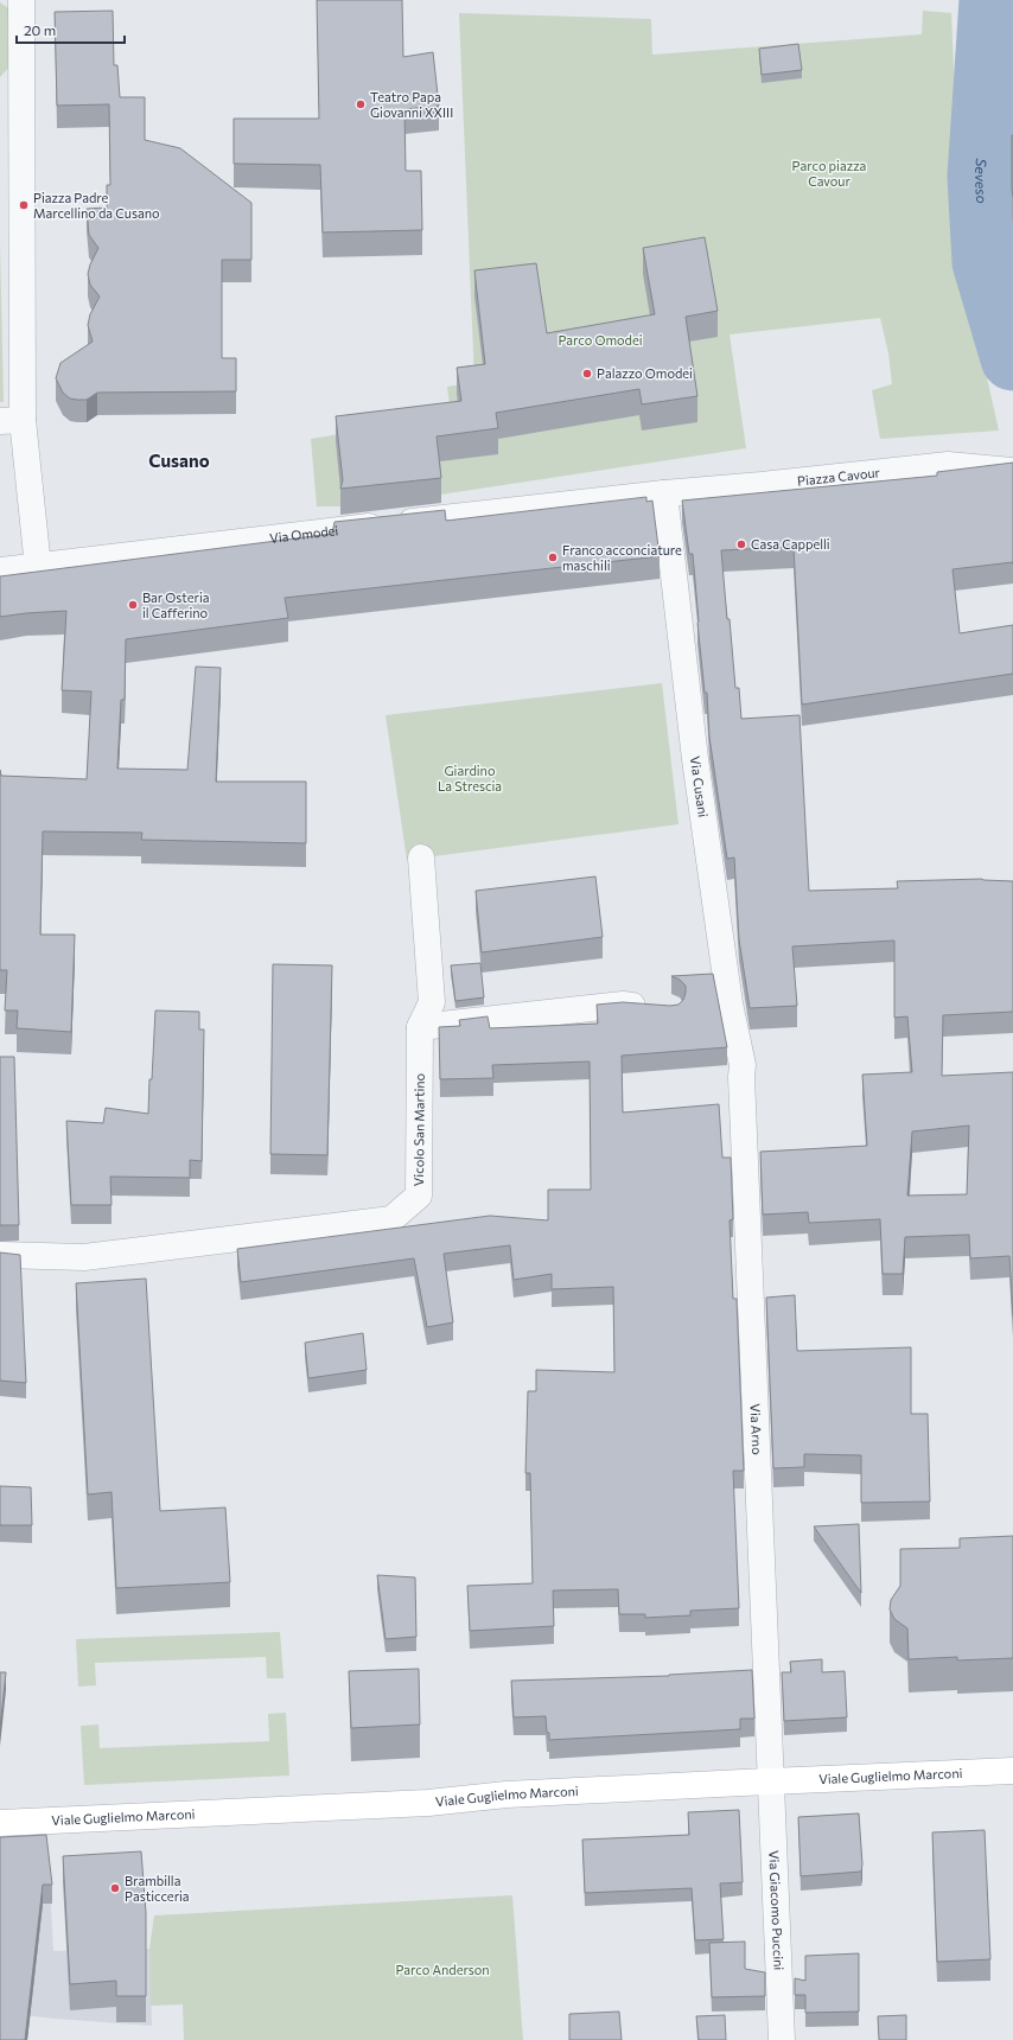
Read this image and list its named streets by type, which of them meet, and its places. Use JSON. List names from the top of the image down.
{
  "streets": {
    "street": [
      "Piazza Cavour",
      "Via Omodei",
      "Via Cusani",
      "Vicolo San Martino",
      "Via Arno",
      "Viale Guglielmo Marconi",
      "Via Giacomo Puccini"
    ]
  },
  "crossings": [
    ["Piazza Cavour", "Via Omodei"],
    ["Piazza Cavour", "Via Cusani"],
    ["Via Omodei", "Via Cusani"],
    ["Via Cusani", "Via Arno"],
    ["Via Arno", "Viale Guglielmo Marconi"],
    ["Via Arno", "Via Giacomo Puccini"],
    ["Viale Guglielmo Marconi", "Via Giacomo Puccini"]
  ],
  "districts": ["Cusano"],
  "water": ["Seveso"],
  "parks": [
    "Parco piazza Cavour",
    "Parco Omodei",
    "Giardino La Strescia",
    "Parco Anderson"
  ],
  "places": [
    "Teatro Papa Giovanni XXIII",
    "Piazza Padre Marcellino da Cusano",
    "Palazzo Omodei",
    "Casa Cappelli",
    "Franco acconciature maschili",
    "Bar Osteria il Cafferino",
    "Brambilla Pasticceria"
  ],
  "scale_bar": "20 m"
}
